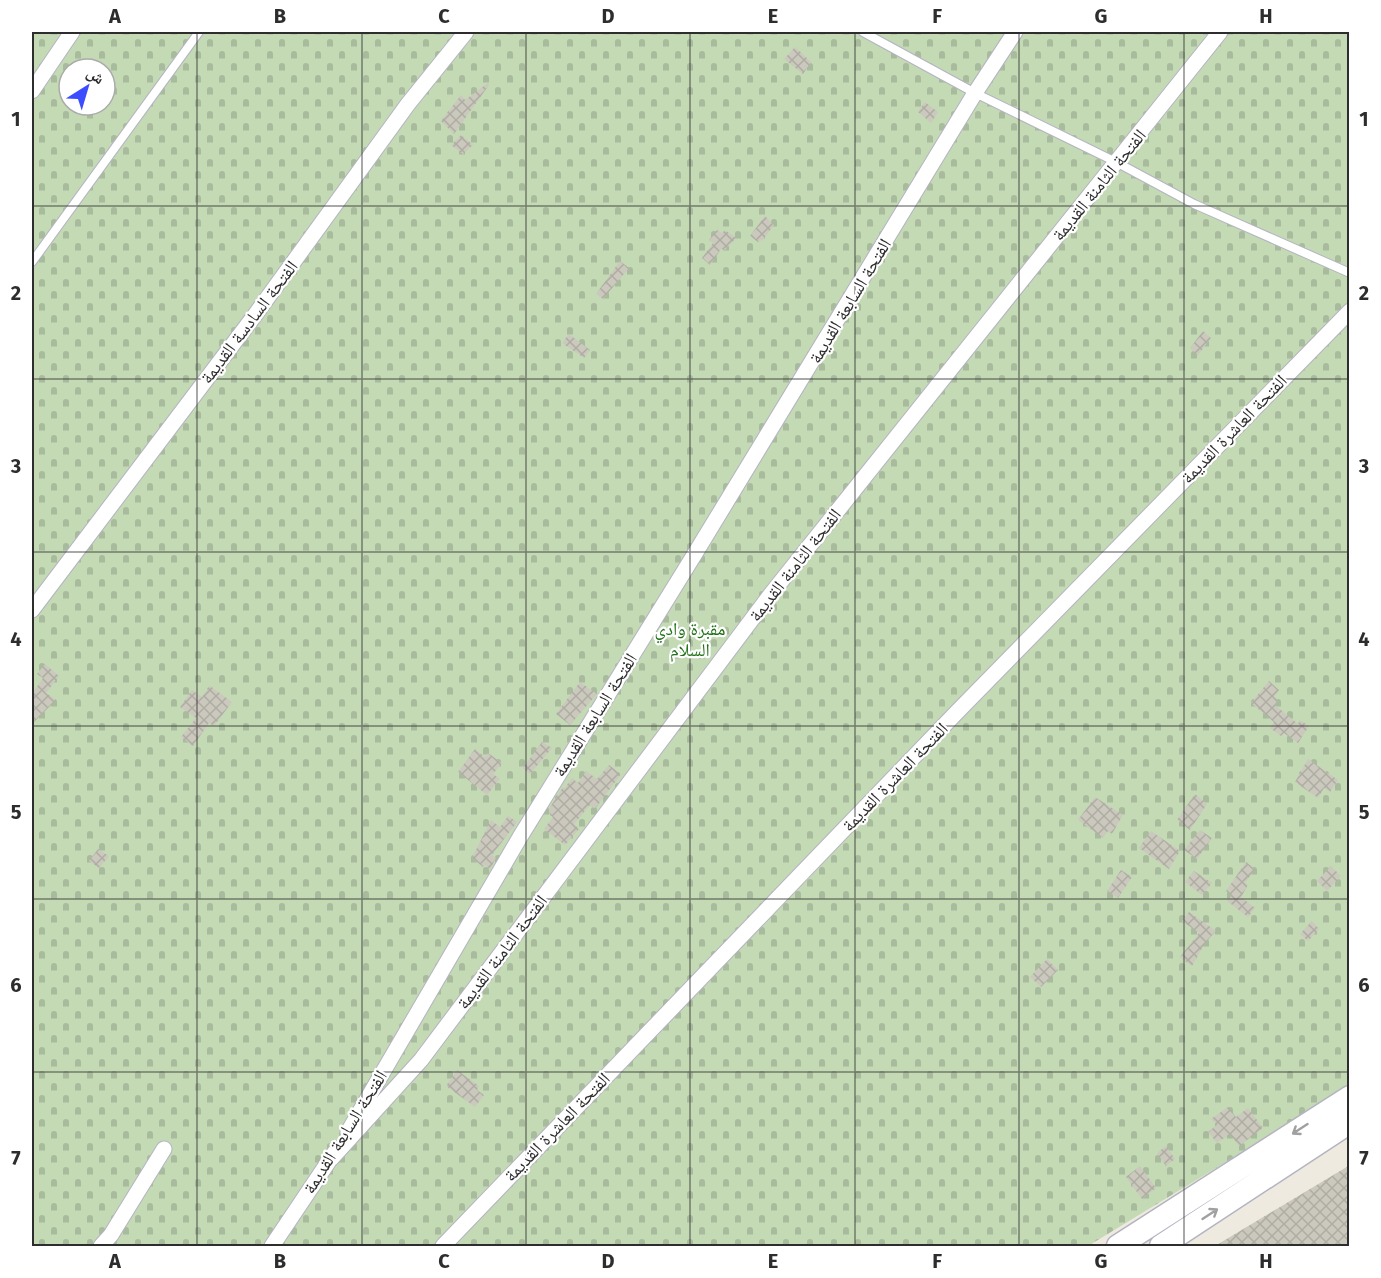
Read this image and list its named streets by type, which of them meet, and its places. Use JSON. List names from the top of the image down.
{
  "streets": {
    "street": [
      "الفتحة الثامنة القديمة",
      "الفتحة السابعة القديمة",
      "الفتحة السادسة القديمة",
      "الفتحة العاشرة القديمة"
    ]
  },
  "crossings": [
    ["الفتحة الثامنة القديمة", "الفتحة السابعة القديمة"]
  ],
  "parks": ["مقبرة وادي السلام"],
  "north": "top right",
  "grid": {
    "columns": [
      "A",
      "B",
      "C",
      "D",
      "E",
      "F",
      "G",
      "H"
    ],
    "rows": [
      "1",
      "2",
      "3",
      "4",
      "5",
      "6",
      "7"
    ]
  }
}
